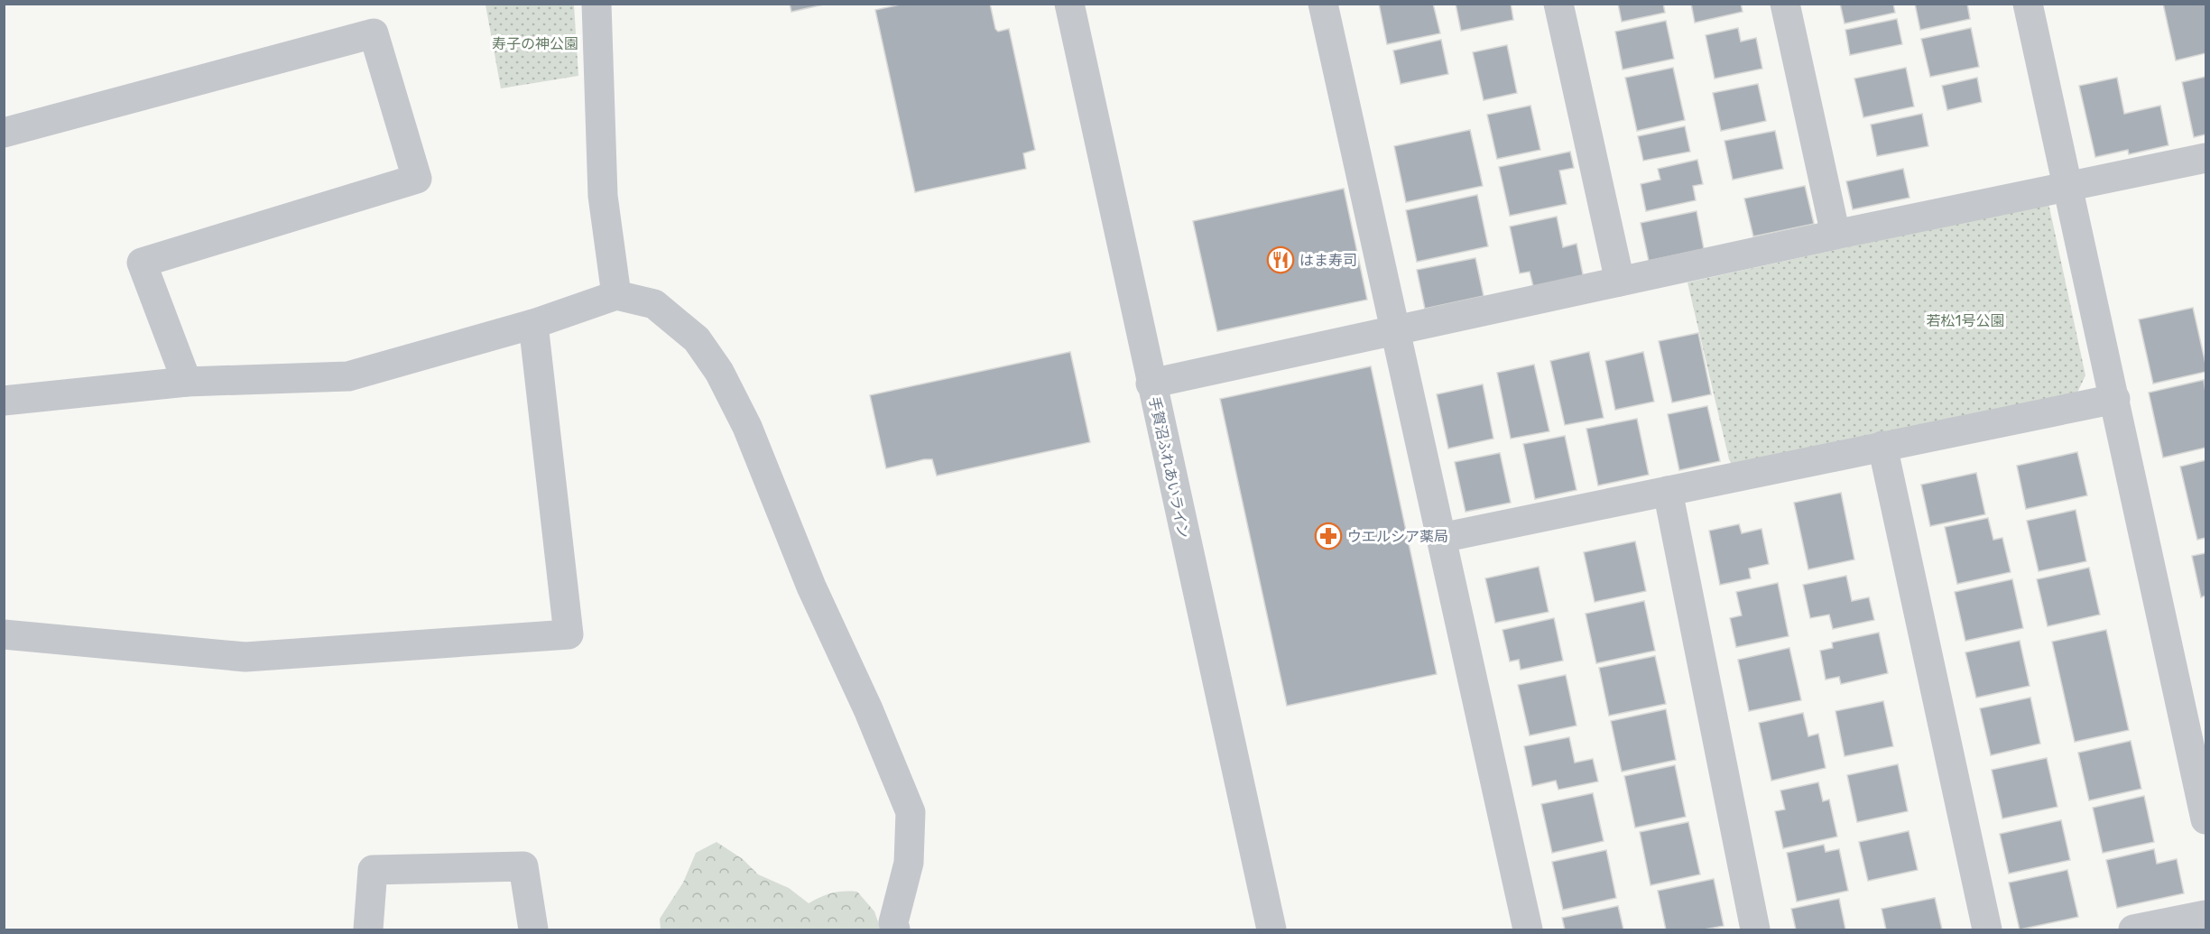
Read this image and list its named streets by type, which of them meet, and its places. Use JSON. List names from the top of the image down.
{
  "streets": {
    "street": ["手賀沼ふれあいライン"]
  },
  "parks": ["寿子の神公園", "若松1号公園"],
  "places": {
    "restaurant": ["はま寿司"],
    "pharmacy": ["ウエルシア薬局"]
  }
}
